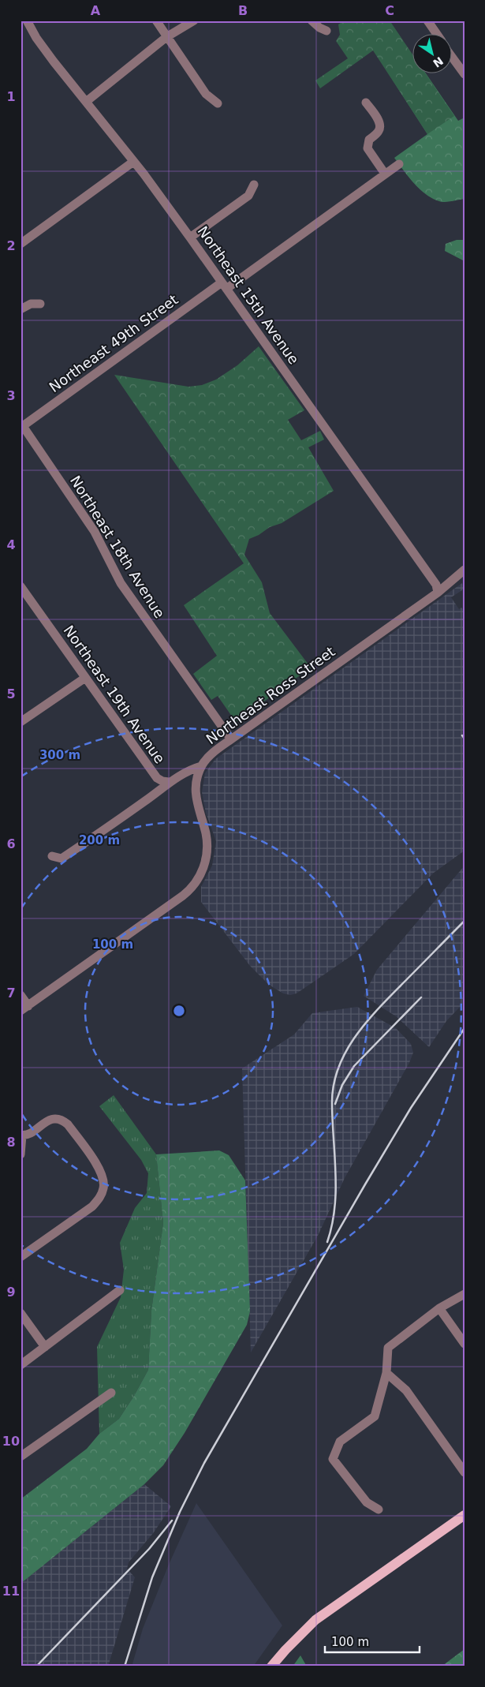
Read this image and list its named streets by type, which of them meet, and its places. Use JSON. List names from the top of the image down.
{
  "streets": {
    "street": [
      "Northeast 15th Avenue",
      "Northeast 49th Street",
      "Northeast 18th Avenue",
      "Northeast 19th Avenue",
      "Northeast Ross Street"
    ]
  },
  "crossings": [
    ["Northeast 15th Avenue", "Northeast 49th Street"],
    ["Northeast 15th Avenue", "Northeast Ross Street"],
    ["Northeast 49th Street", "Northeast 18th Avenue"],
    ["Northeast 18th Avenue", "Northeast Ross Street"]
  ],
  "scale_bar": "100 m",
  "north": "bottom right",
  "grid": {
    "columns": ["A", "B", "C"],
    "rows": [
      "1",
      "2",
      "3",
      "4",
      "5",
      "6",
      "7",
      "8",
      "9",
      "10",
      "11"
    ]
  },
  "rings": ["300 m", "200 m", "100 m"]
}
